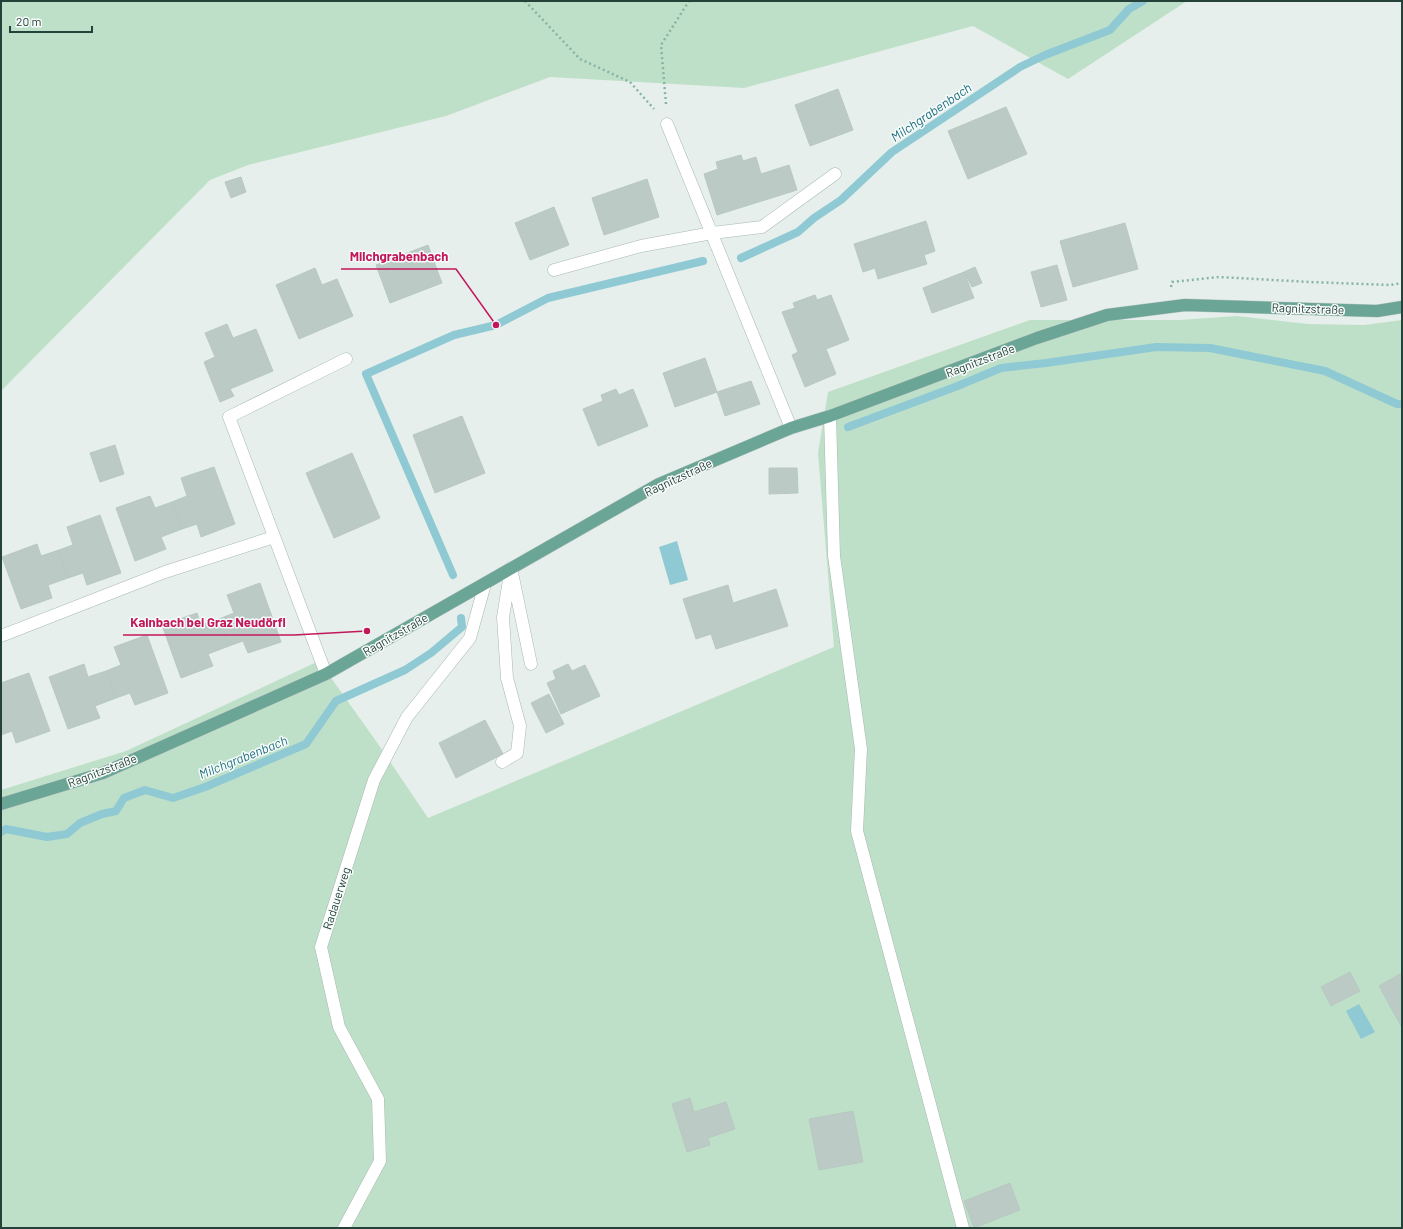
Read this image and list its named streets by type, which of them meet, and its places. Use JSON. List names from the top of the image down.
{
  "streets": {
    "main road": ["Ragnitzstraße"],
    "street": ["Radauerweg"]
  },
  "crossings": [
    ["Ragnitzstraße", "Radauerweg"]
  ],
  "water": ["Milchgrabenbach"],
  "places": ["Milchgrabenbach", "Kainbach bei Graz Neudörfl"],
  "scale_bar": "20 m"
}
